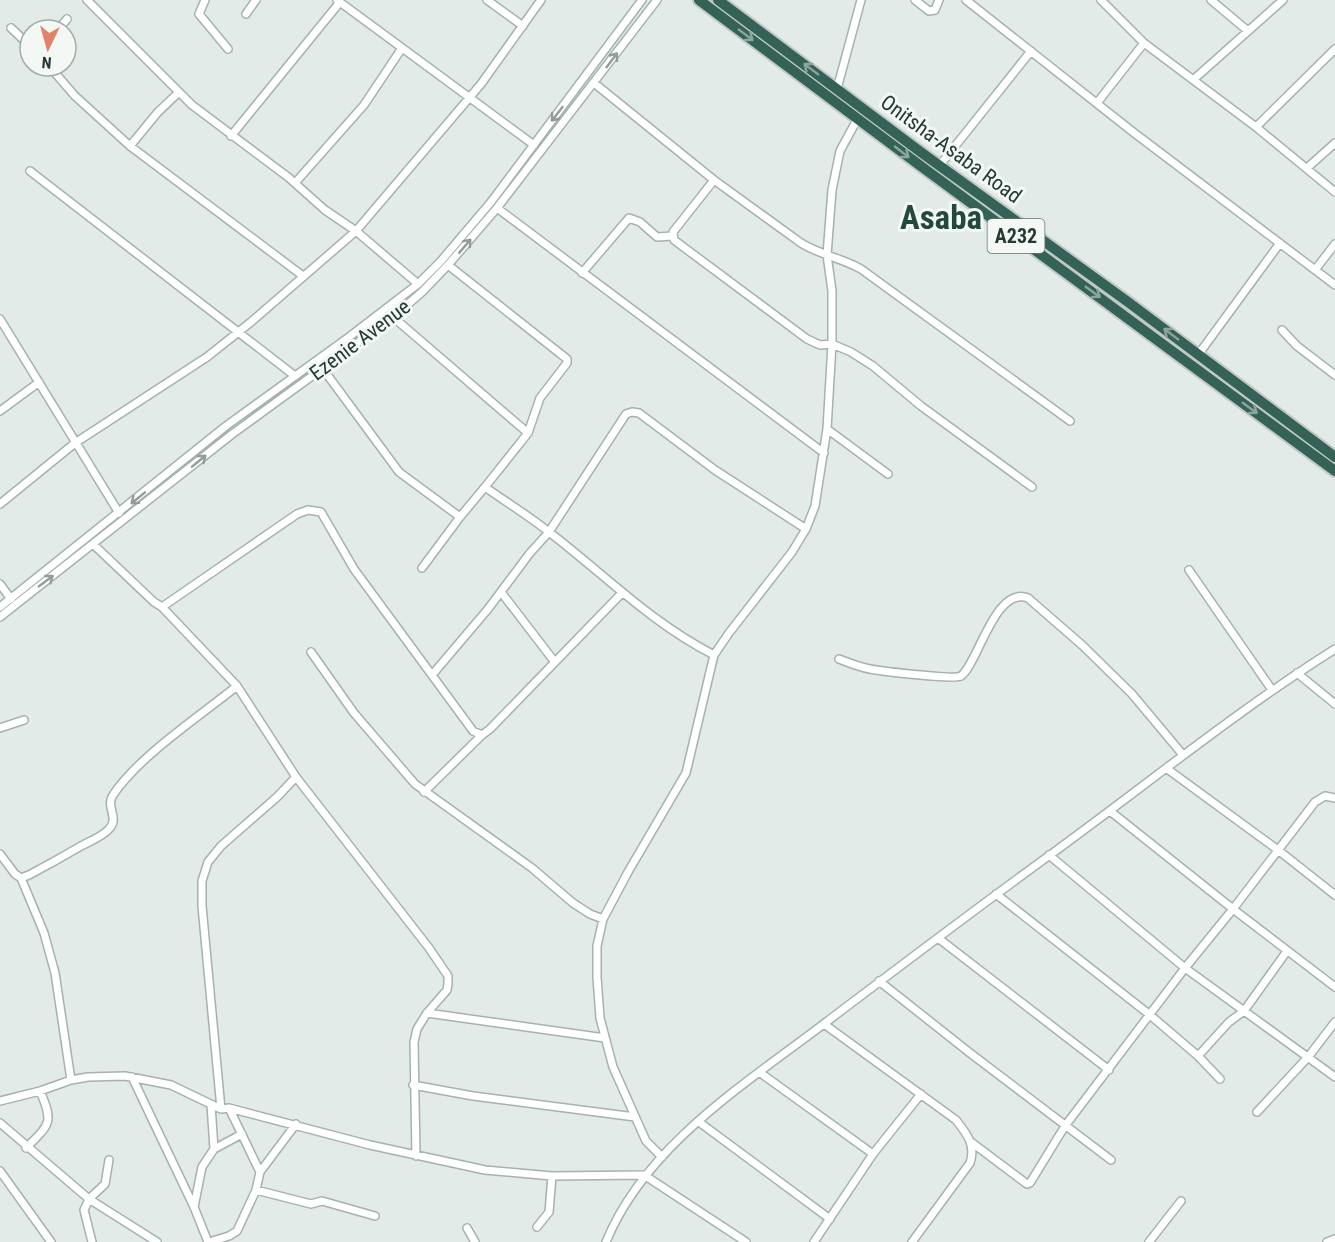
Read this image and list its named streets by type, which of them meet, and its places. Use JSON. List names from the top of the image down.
{
  "streets": {
    "highway": ["Onitsha-Asaba Road", "A232"],
    "street": ["Ezenie Avenue"]
  },
  "districts": ["Asaba"],
  "north": "bottom"
}
